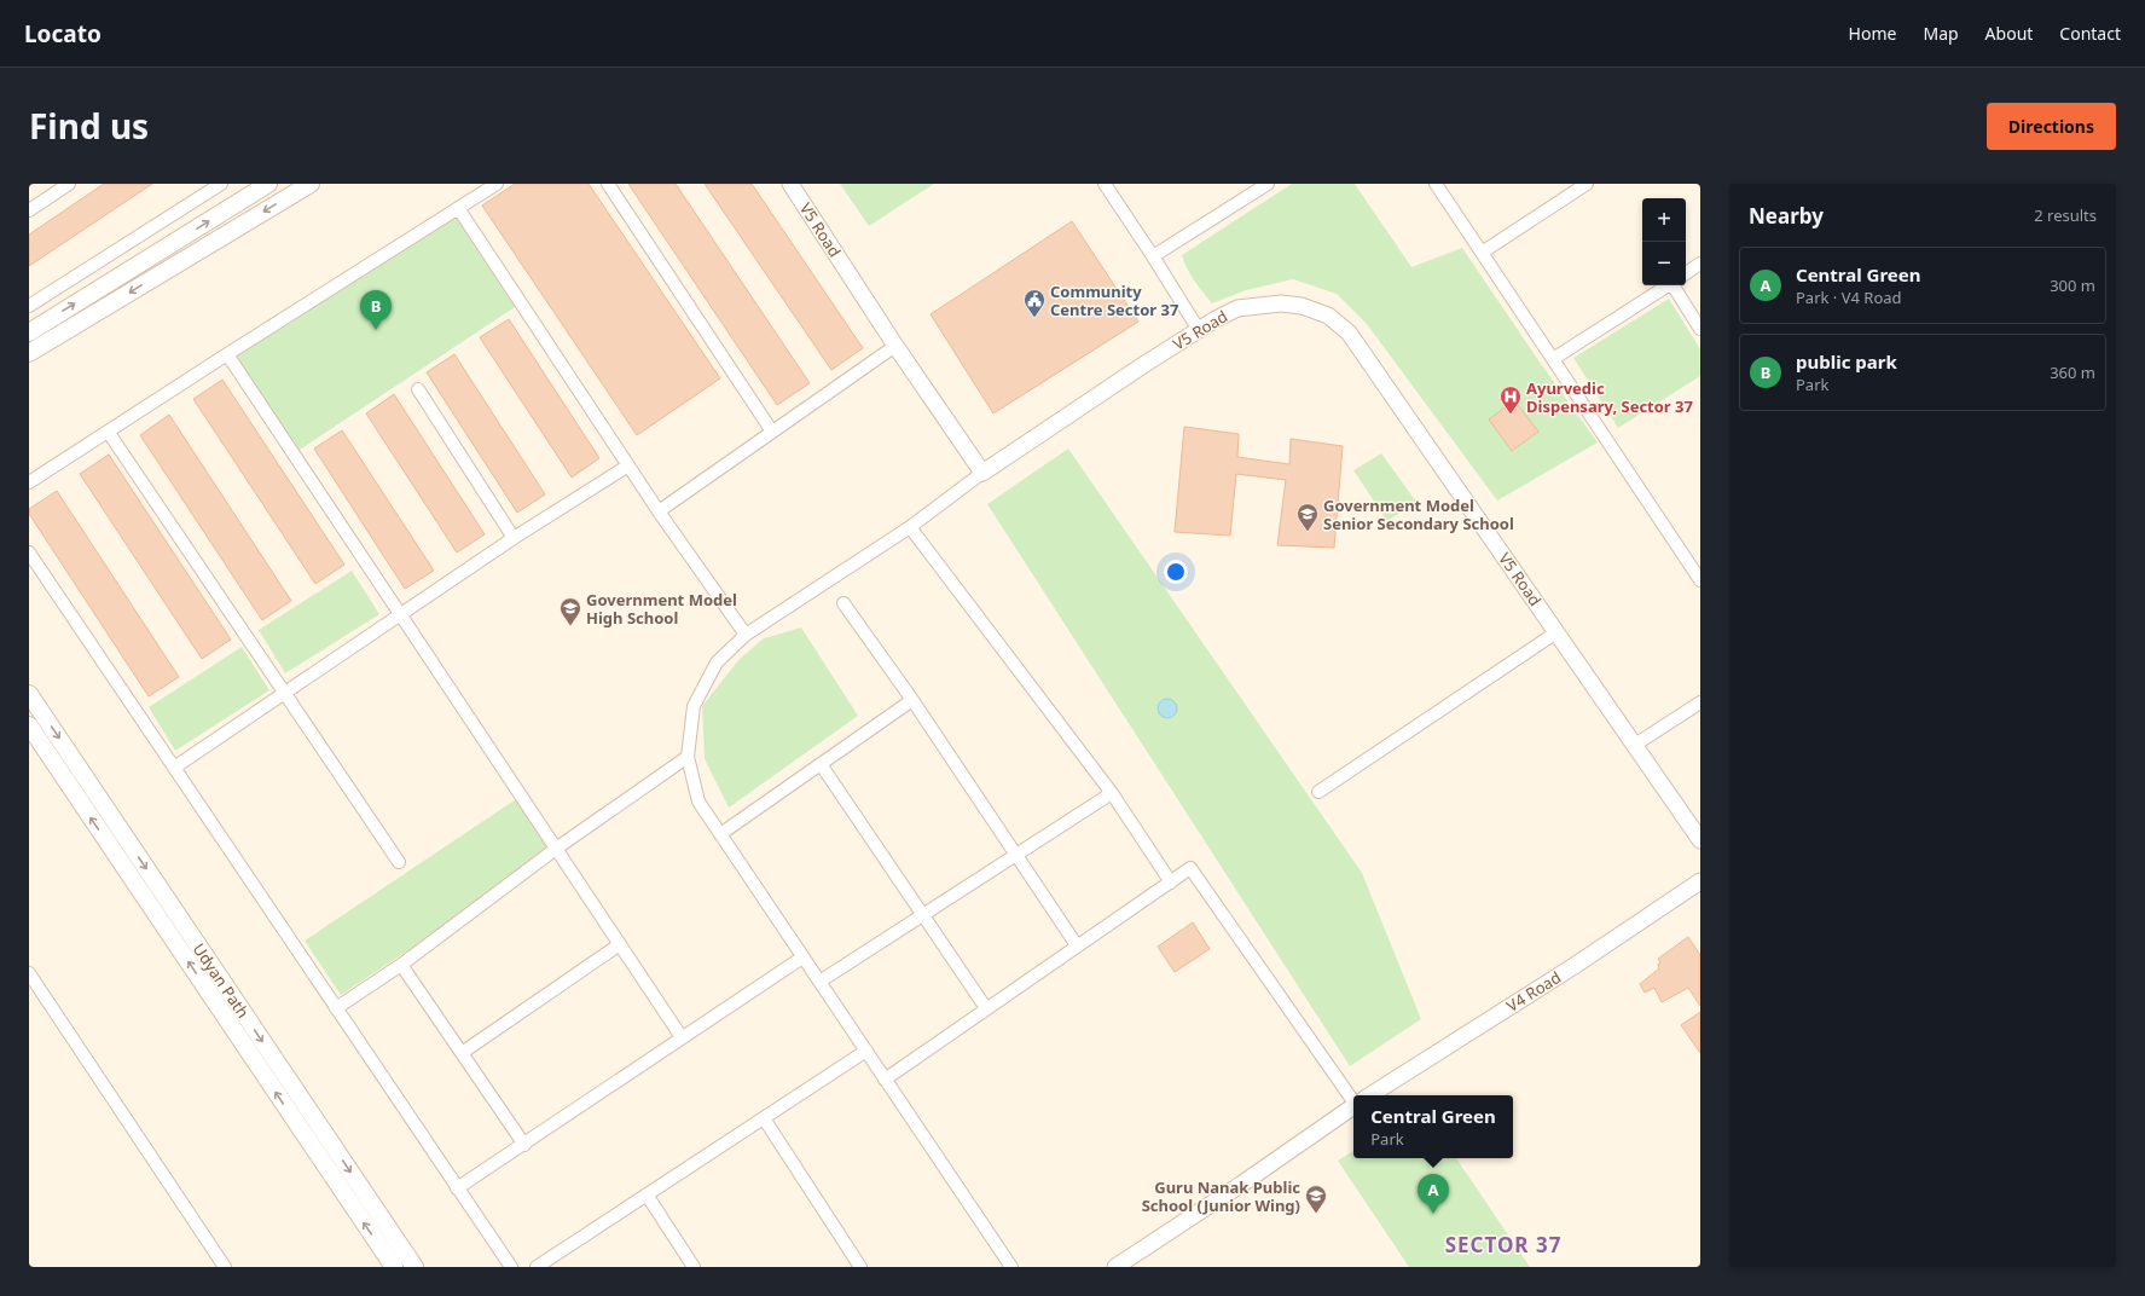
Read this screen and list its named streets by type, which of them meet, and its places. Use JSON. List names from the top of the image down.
{
  "streets": {
    "main road": ["Udyan Path"],
    "street": ["V5 Road", "V4 Road"]
  },
  "districts": ["SECTOR 37"],
  "places": {
    "public building": ["Community Centre Sector 37"],
    "hospital": ["Ayurvedic Dispensary, Sector 37"],
    "school or university": ["Government Model Senior Secondary School", "Government Model High School", "Guru Nanak Public School (Junior Wing)"]
  },
  "page": {
    "header": "Locato",
    "nav": [
      "Home",
      "Map",
      "About",
      "Contact"
    ],
    "title": "Find us",
    "buttons": "Directions",
    "heading": ["Nearby", "2 results"],
    "map_buttons": ["+", "−"],
    "list": [
      {
        "mark": "A",
        "name": "Central Green",
        "note": "Park · V4 Road",
        "value": "300 m"
      },
      {
        "mark": "B",
        "name": "public park",
        "note": "Park",
        "value": "360 m"
      }
    ],
    "pins": ["B", "A"],
    "popup": ["Central Green", "Park"]
  }
}
